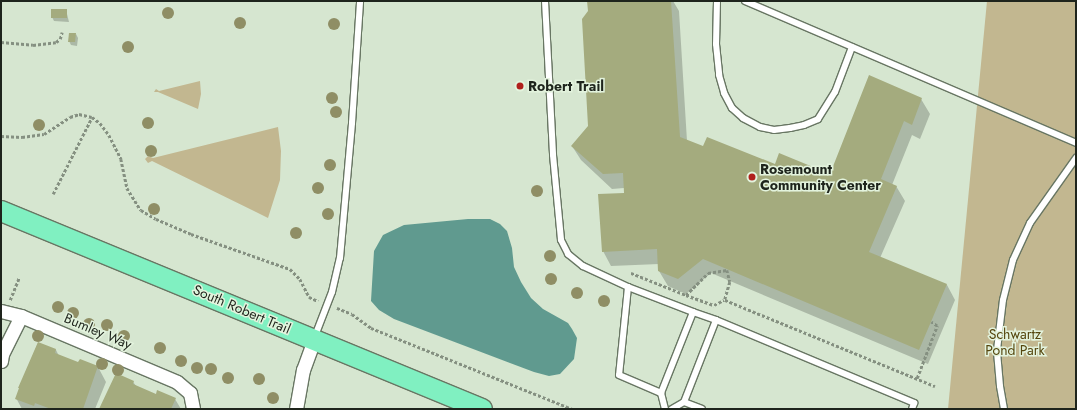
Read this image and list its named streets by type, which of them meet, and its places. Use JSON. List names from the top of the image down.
{
  "streets": {
    "main road": ["South Robert Trail"],
    "street": ["Bumley Way"]
  },
  "parks": ["Schwartz Pond Park"],
  "places": ["Robert Trail", "Rosemount Community Center"]
}
